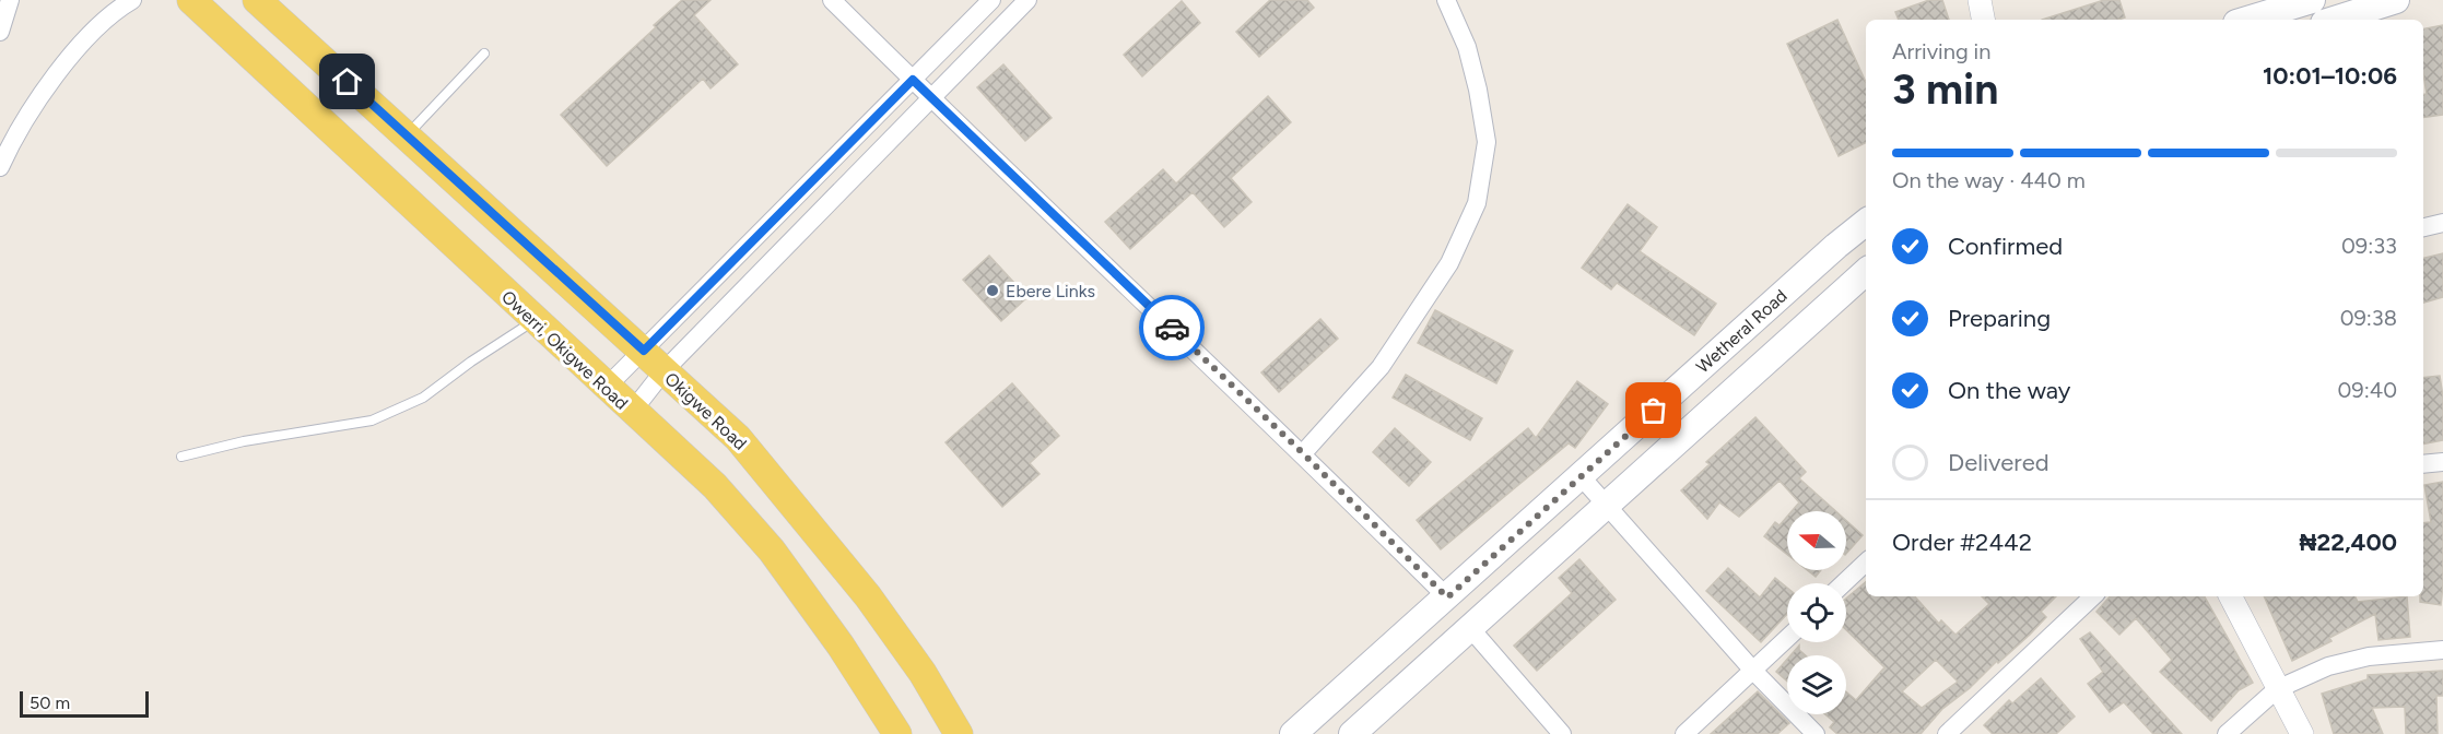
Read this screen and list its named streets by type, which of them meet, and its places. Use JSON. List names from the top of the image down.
{
  "streets": {
    "main road": ["Wetheral Road", "Owerri, Okigwe Road", "Okigwe Road"]
  },
  "places": ["Ebere Links"],
  "scale_bar": "50 m",
  "north": "left",
  "page": {
    "heading": ["3 min", "Arriving in", "10:01–10:06"],
    "panel": ["Order #2442", "₦22,400"],
    "bar": "On the way · 440 m",
    "list": [
      ["Confirmed", "09:33"],
      ["Preparing", "09:38"],
      ["On the way", "09:40"],
      "Delivered"
    ],
    "scale": "50 m"
  }
}
